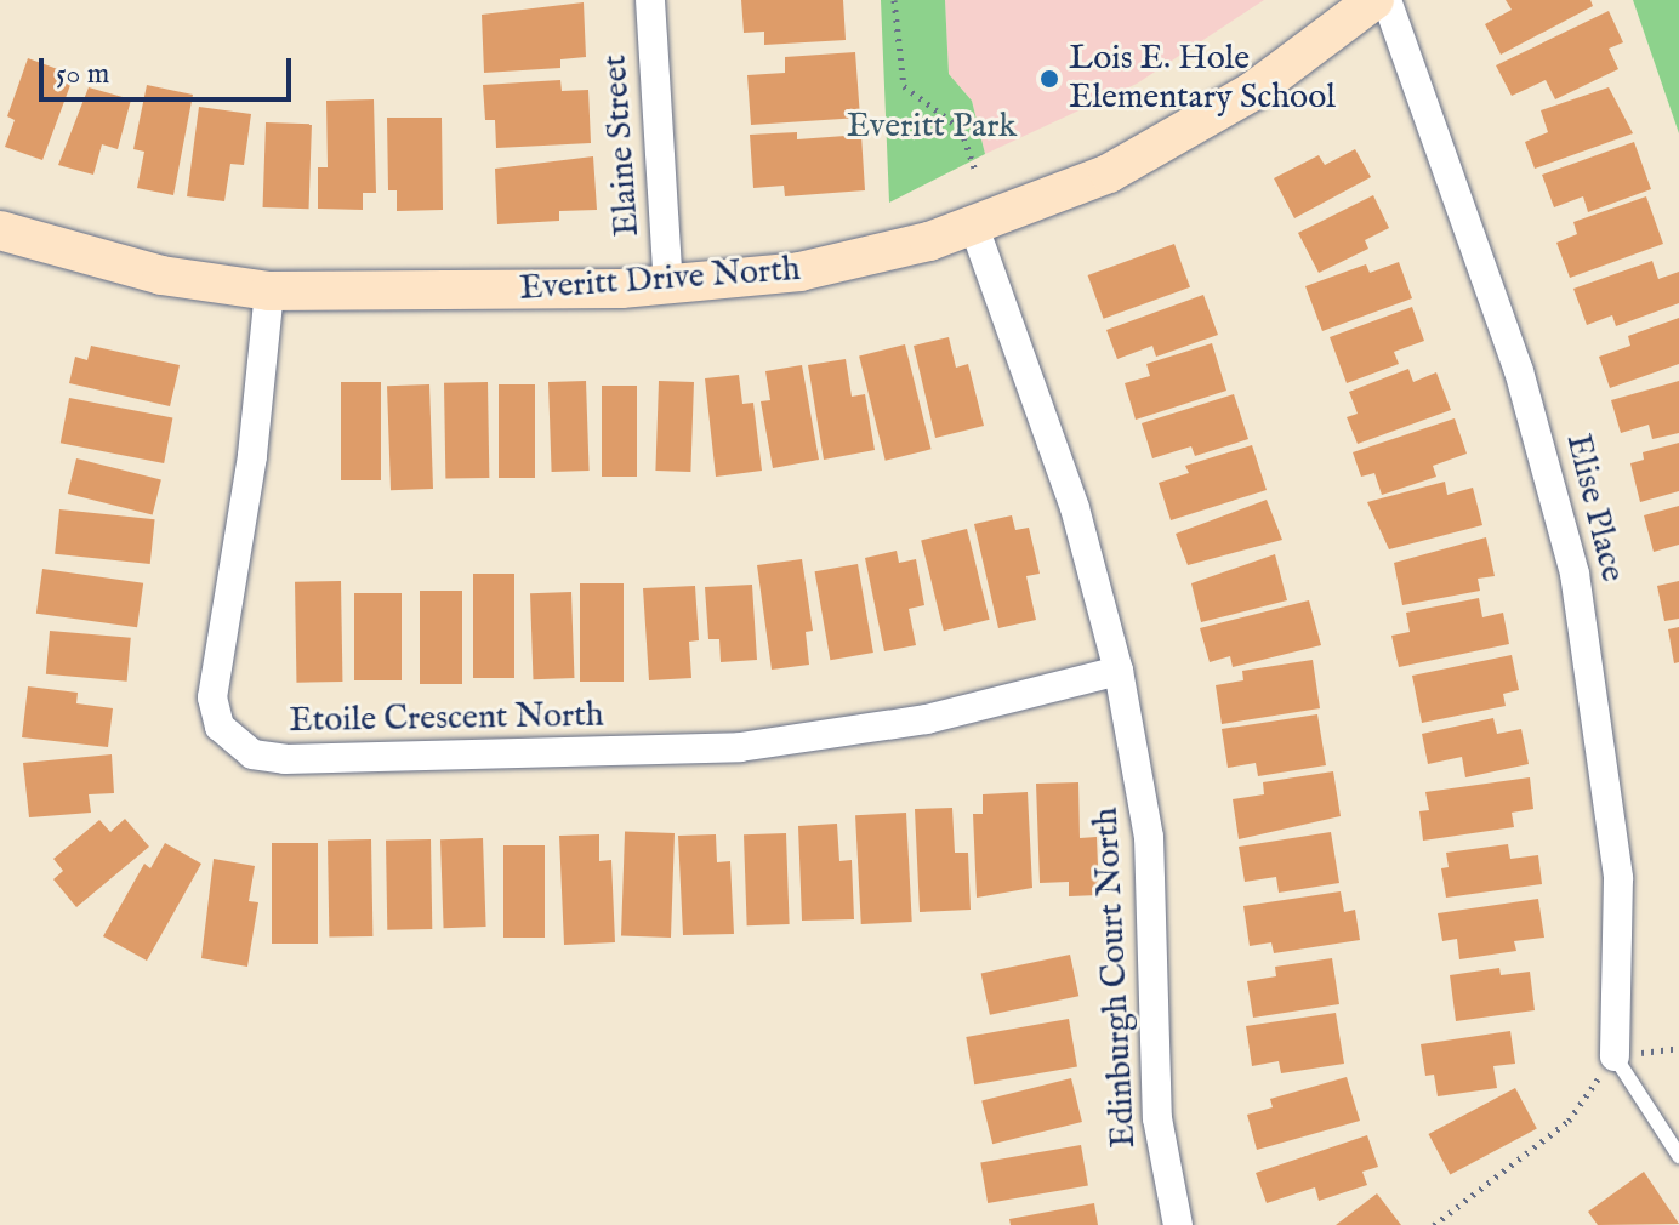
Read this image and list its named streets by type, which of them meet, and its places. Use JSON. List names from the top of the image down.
{
  "streets": {
    "street": [
      "Elaine Street",
      "Everitt Drive North",
      "Elise Place",
      "Etoile Crescent North",
      "Edinburgh Court North"
    ]
  },
  "crossings": [
    ["Elaine Street", "Everitt Drive North"],
    ["Everitt Drive North", "Etoile Crescent North"],
    ["Everitt Drive North", "Edinburgh Court North"],
    ["Etoile Crescent North", "Edinburgh Court North"]
  ],
  "parks": ["Everitt Park"],
  "places": ["Lois E. Hole Elementary School"],
  "scale_bar": "50 m"
}
